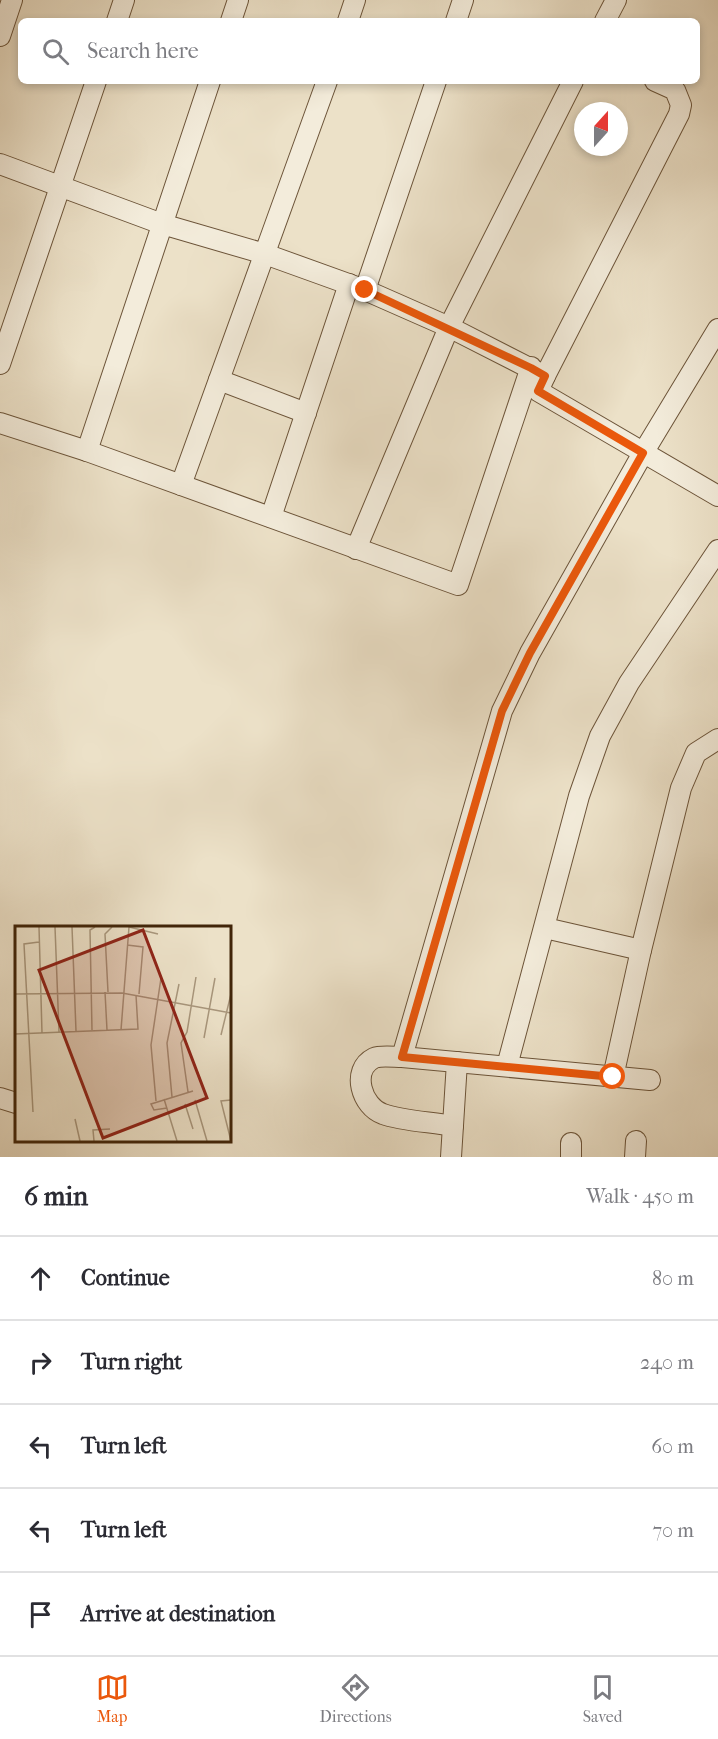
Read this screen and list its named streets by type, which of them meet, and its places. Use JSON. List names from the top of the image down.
{
  "north": "top",
  "page": {
    "search": "Search here",
    "heading": ["6 min", "Walk · 450 m"],
    "list": [
      ["Continue", "80 m"],
      ["Turn right", "240 m"],
      ["Turn left", "60 m"],
      ["Turn left", "70 m"],
      "Arrive at destination"
    ],
    "nav": ["Map", "Directions", "Saved"]
  }
}
